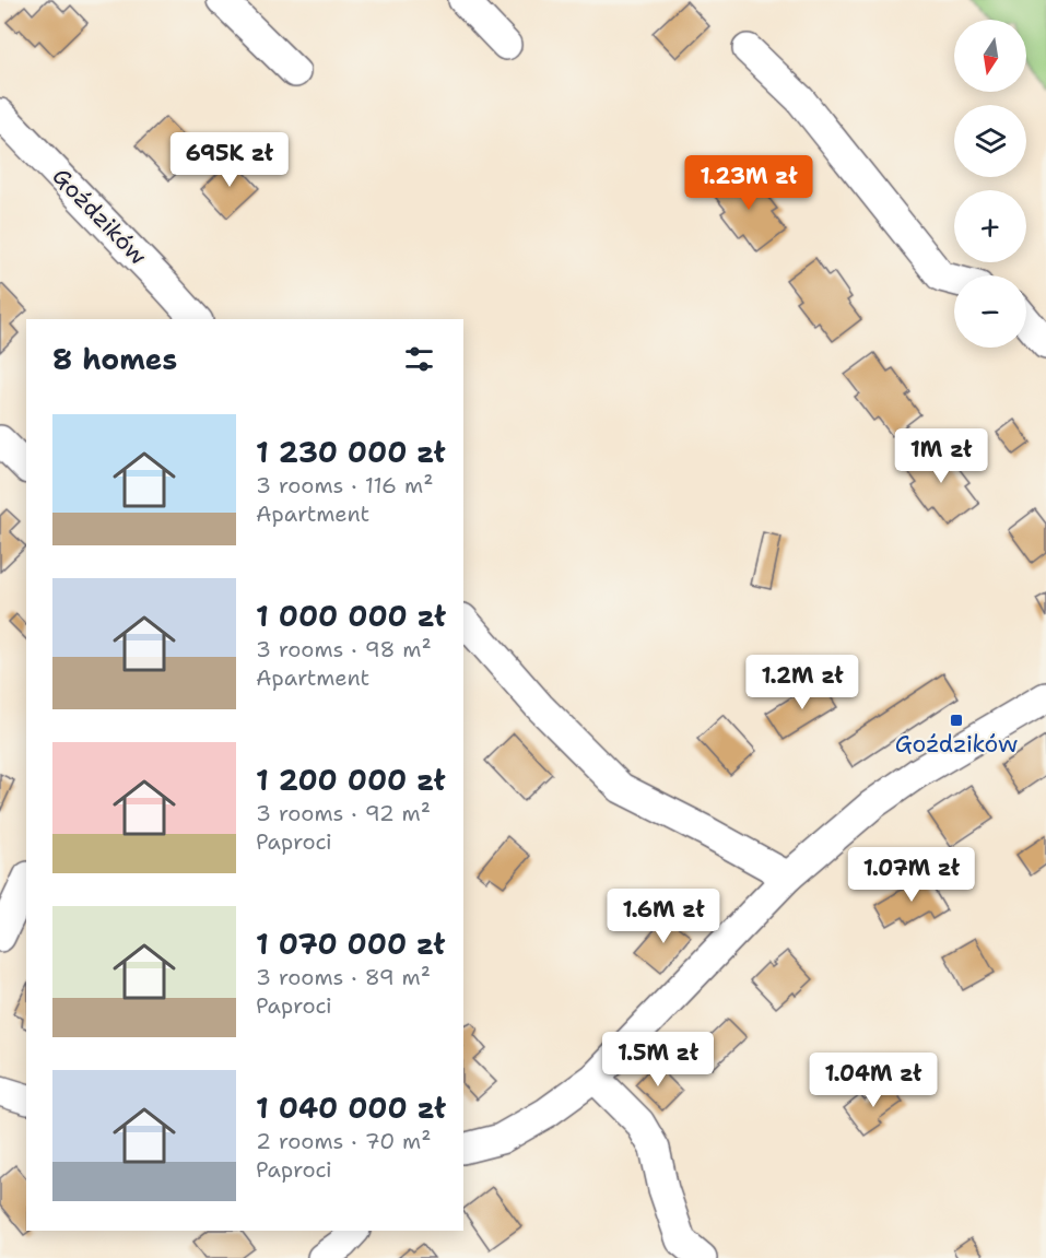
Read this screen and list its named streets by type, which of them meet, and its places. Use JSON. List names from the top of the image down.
{
  "streets": {
    "street": ["Goździków"]
  },
  "places": {
    "transit": ["Goździków"]
  },
  "north": "bottom",
  "page": {
    "map_buttons": ["+", "−"],
    "price": [
      "695K zł",
      "1.23M zł",
      "1M zł",
      "1.2M zł",
      "1.07M zł",
      "1.6M zł",
      "1.5M zł",
      "1.04M zł"
    ],
    "heading": "8 homes",
    "list": [
      {
        "name": "1 230 000 zł",
        "note": "3 rooms · 116 m² · Apartment"
      },
      {
        "name": "1 000 000 zł",
        "note": "3 rooms · 98 m² · Apartment"
      },
      {
        "name": "1 200 000 zł",
        "note": "3 rooms · 92 m² · Paproci"
      },
      {
        "name": "1 070 000 zł",
        "note": "3 rooms · 89 m² · Paproci"
      },
      {
        "name": "1 040 000 zł",
        "note": "2 rooms · 70 m² · Paproci"
      }
    ]
  }
}
